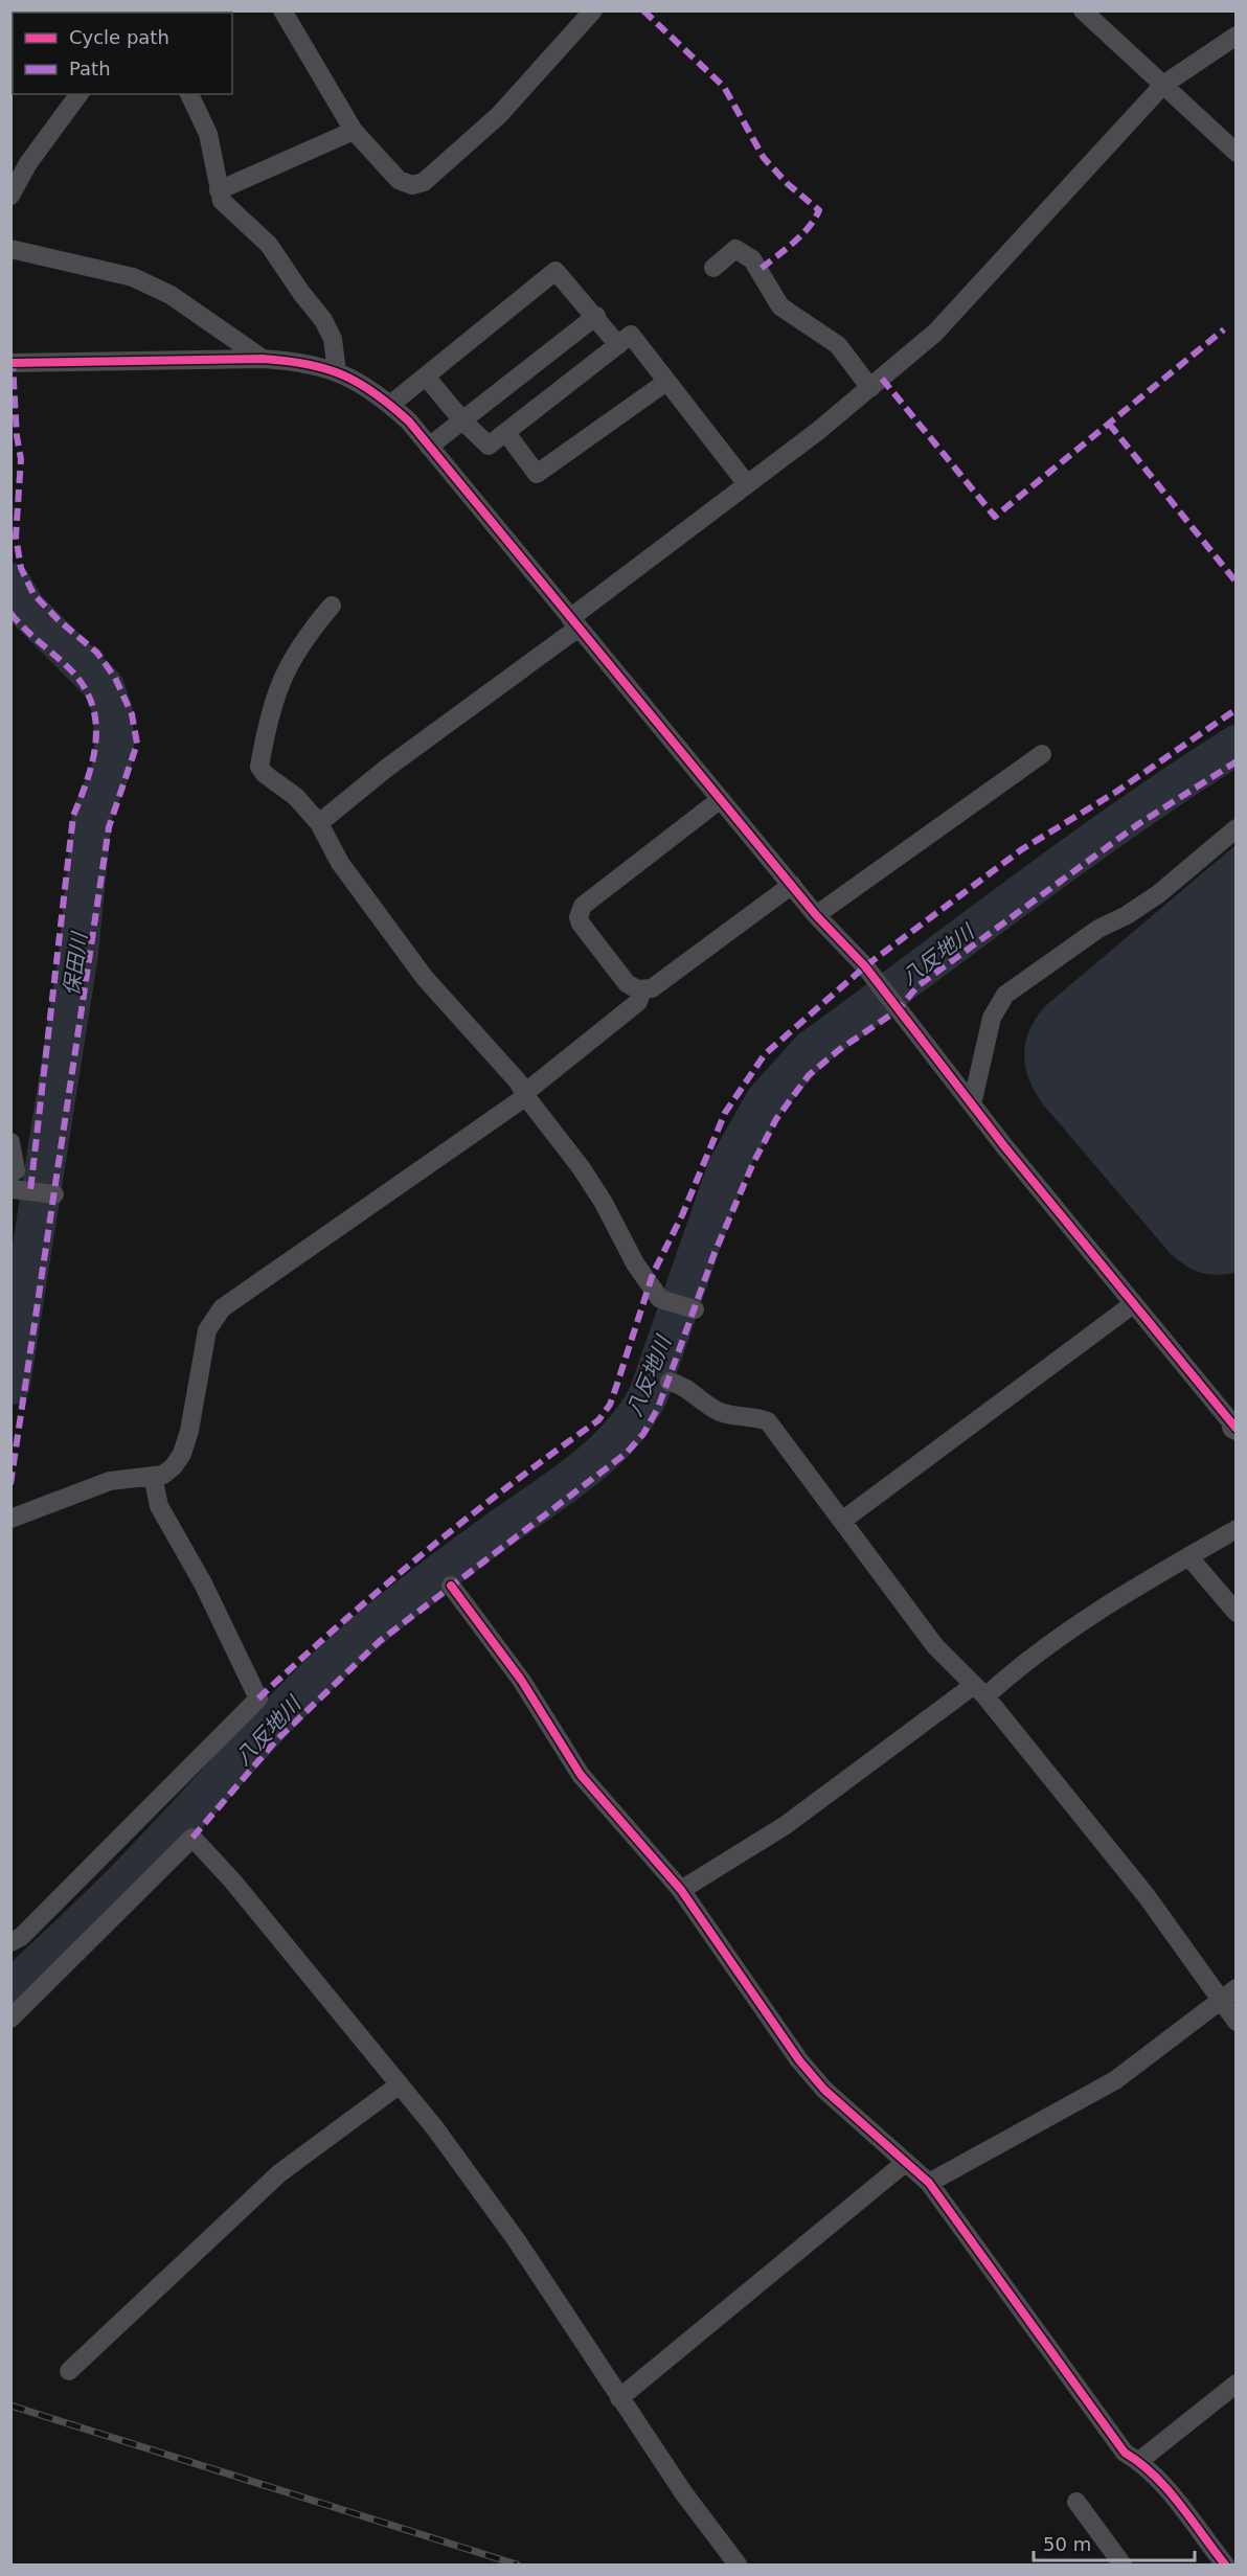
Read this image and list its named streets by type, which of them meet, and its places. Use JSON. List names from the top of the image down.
{
  "water": ["八反地川", "保田川"],
  "legend": ["Cycle path", "Path"],
  "scale_bar": "50 m"
}
